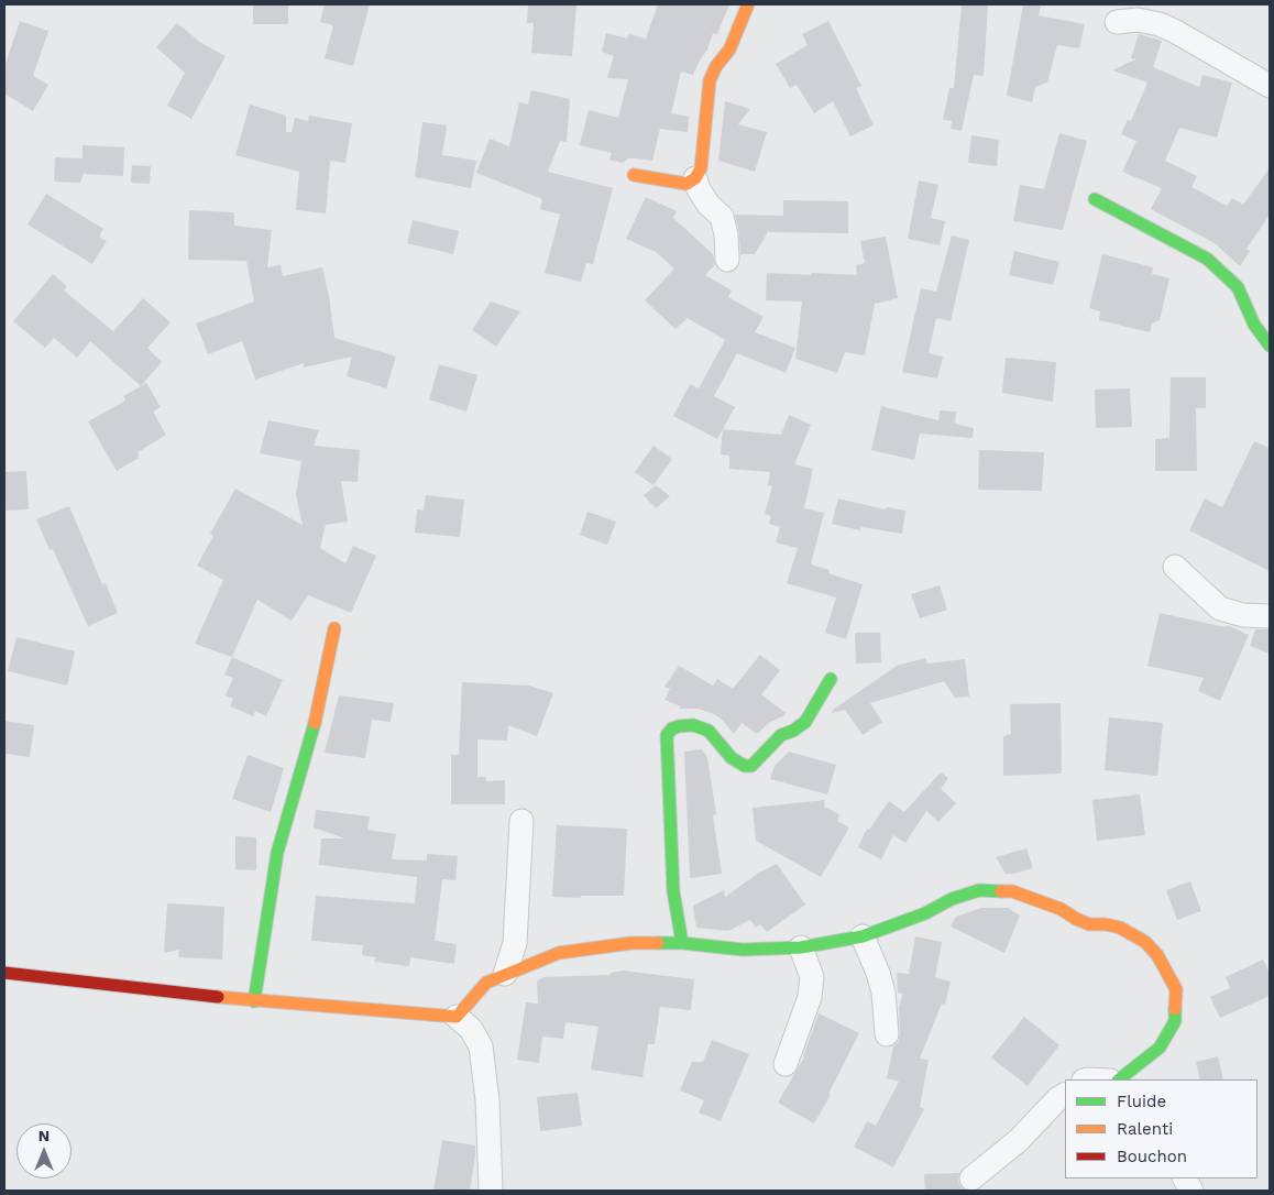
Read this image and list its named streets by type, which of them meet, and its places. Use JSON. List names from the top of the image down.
{
  "legend": ["Fluide", "Ralenti", "Bouchon"],
  "north": "top"
}
